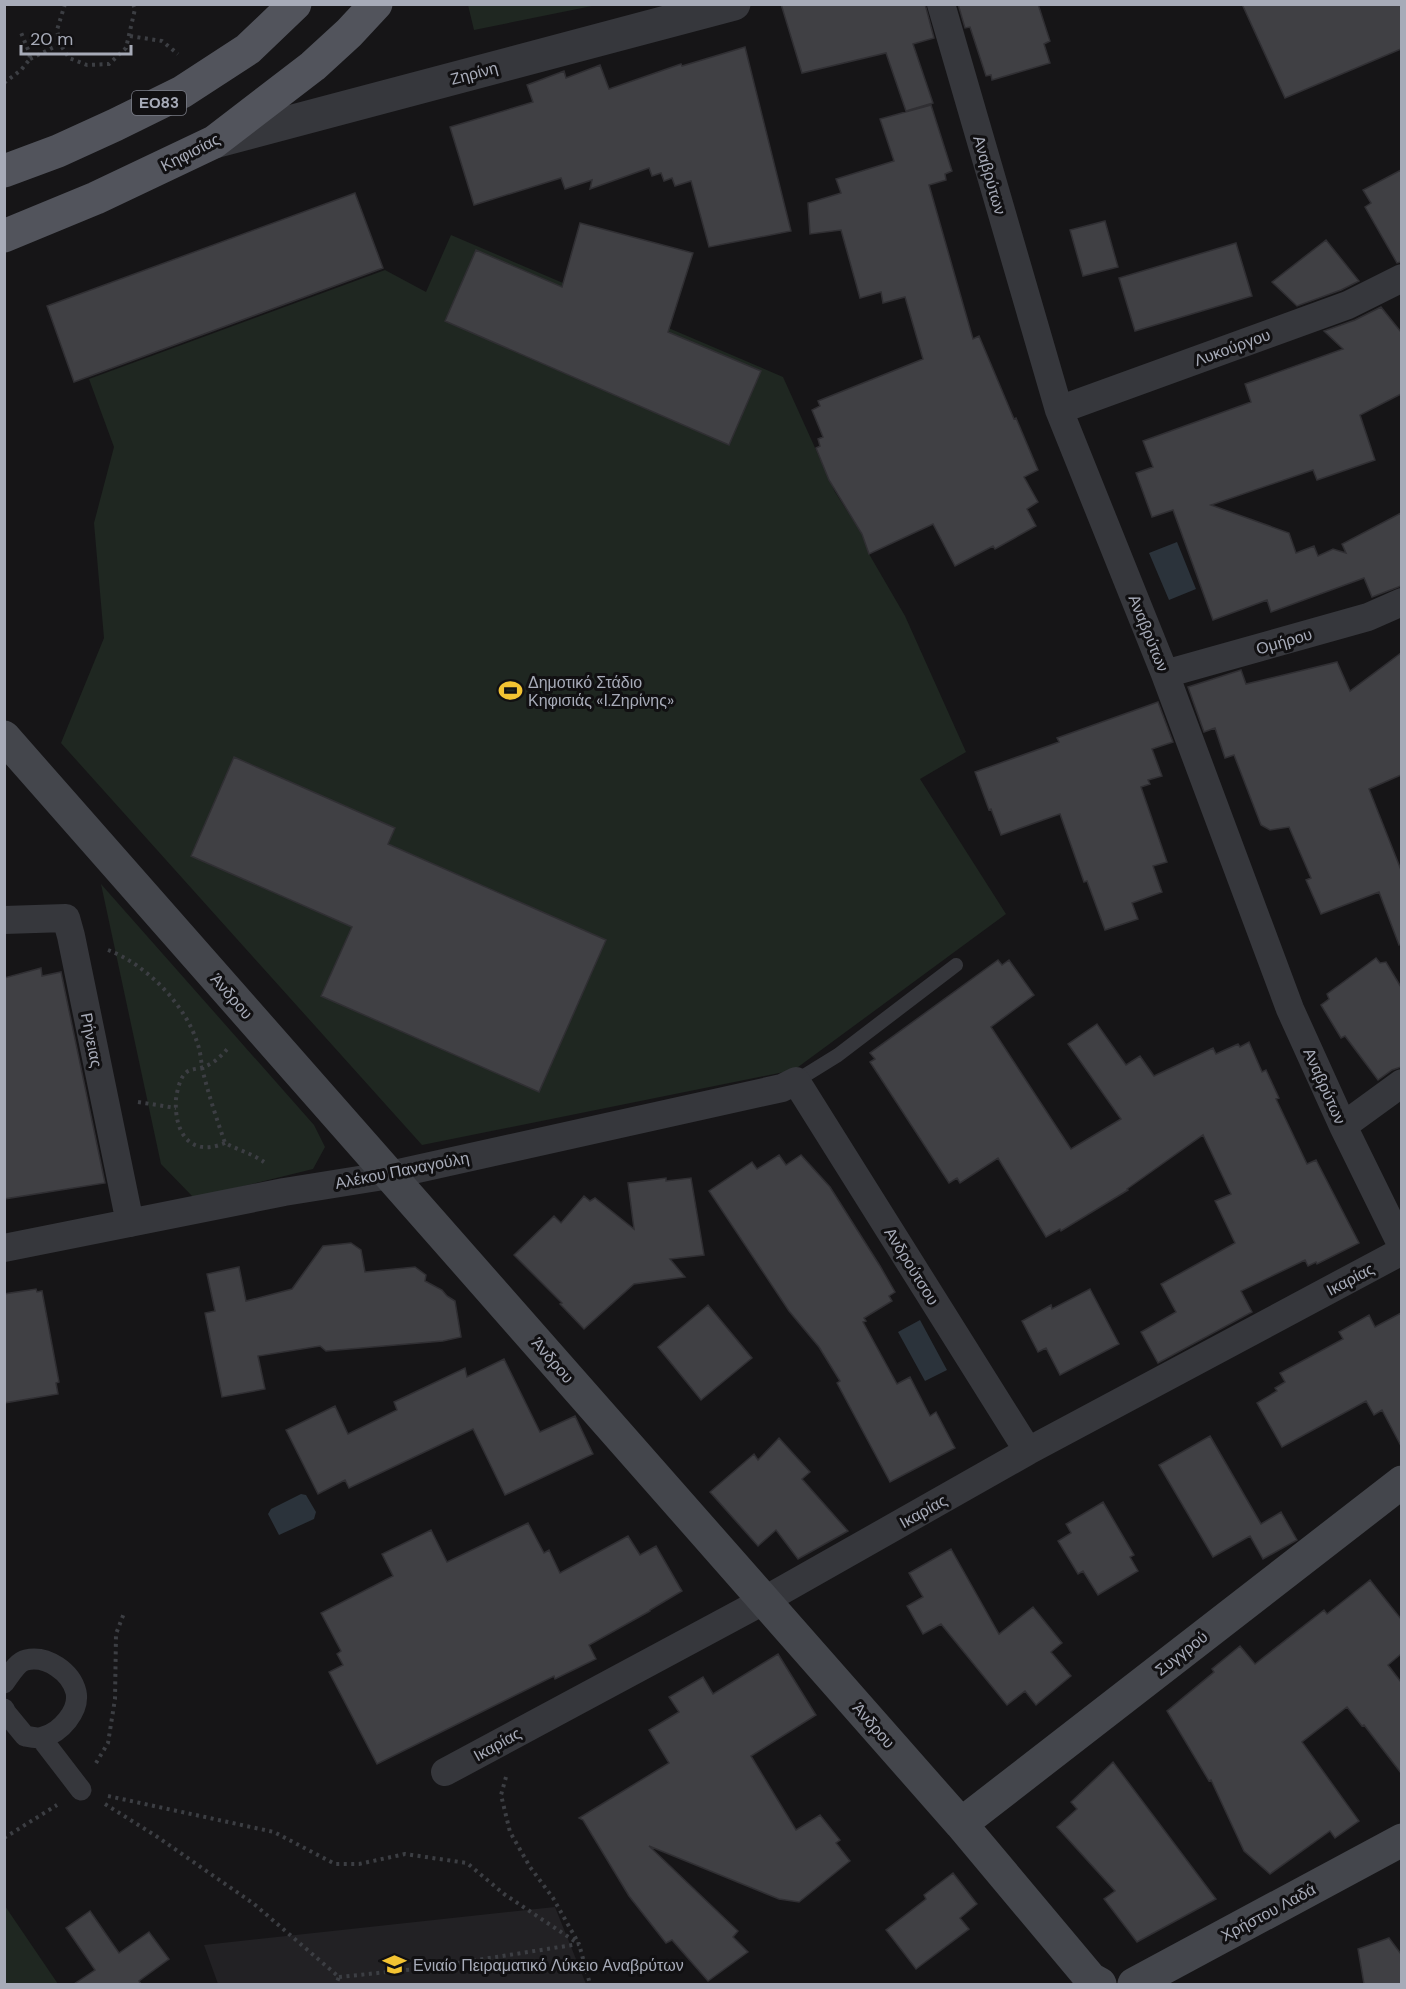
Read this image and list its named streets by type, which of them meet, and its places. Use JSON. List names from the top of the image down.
{
  "streets": {
    "main road": [
      "ΕΟ83",
      "Κηφισίας",
      "Άνδρου",
      "Συγγρού",
      "Χρήστου Λαδά"
    ],
    "street": [
      "Ζηρίνη",
      "Αναβρύτων",
      "Λυκούργου",
      "Ομήρου",
      "Ρήνειας",
      "Αλέκου Παναγούλη",
      "Ανδρούτσου",
      "Ικαρίας"
    ]
  },
  "crossings": [
    ["Ζηρίνη", "Κηφισίας"],
    ["Αναβρύτων", "Λυκούργου"],
    ["Αναβρύτων", "Ομήρου"],
    ["Άνδρου", "Αλέκου Παναγούλη"],
    ["Άνδρου", "Ικαρίας"],
    ["Άνδρου", "Συγγρού"],
    ["Ρήνειας", "Αλέκου Παναγούλη"],
    ["Αλέκου Παναγούλη", "Ανδρούτσου"],
    ["Ανδρούτσου", "Ικαρίας"]
  ],
  "places": {
    "sports": ["Δημοτικό Στάδιο Κηφισιάς «Ι.Ζηρίνης»"],
    "school or university": ["Ενιαίο Πειραματικό Λύκειο Αναβρύτων"]
  },
  "scale_bar": "20 m"
}
